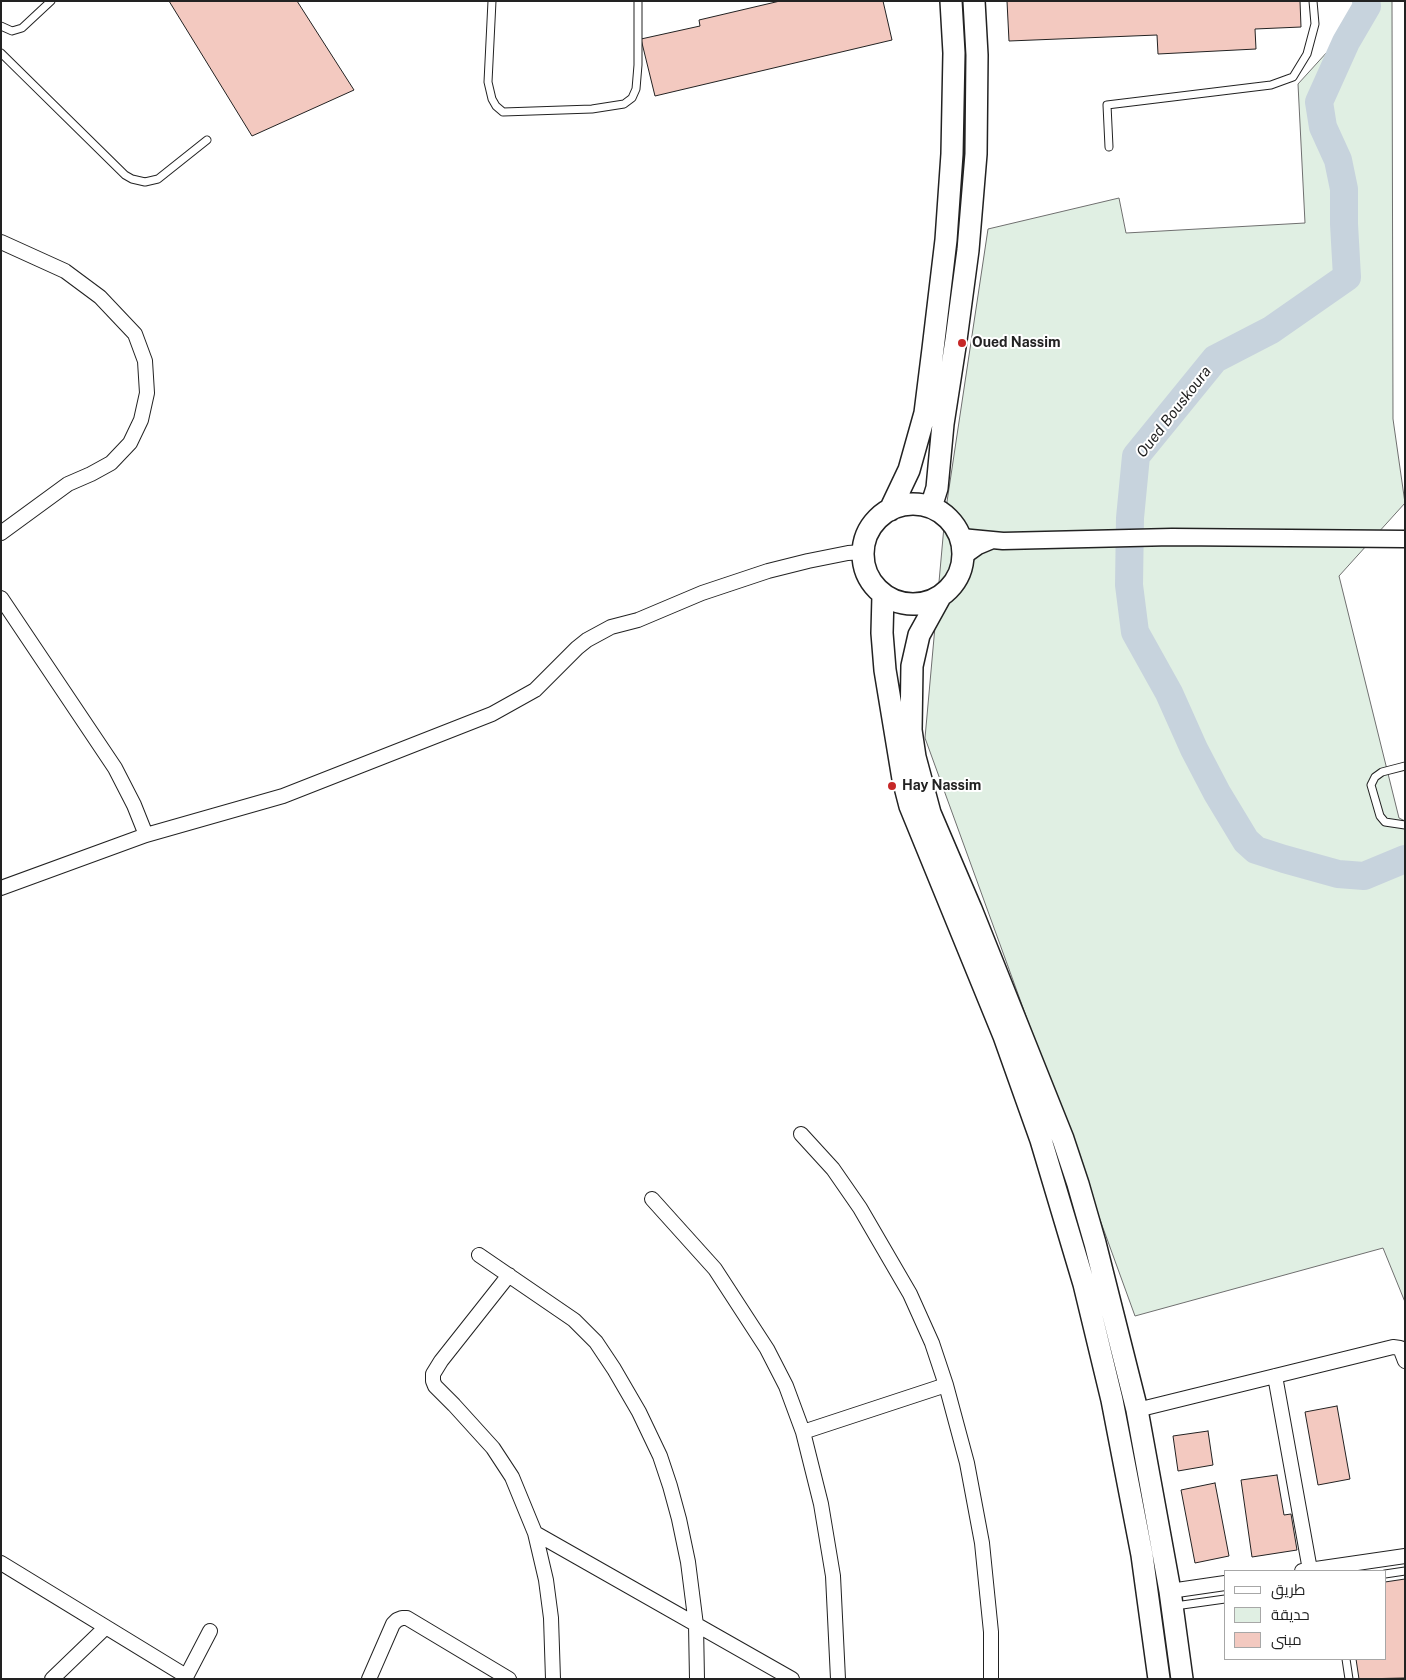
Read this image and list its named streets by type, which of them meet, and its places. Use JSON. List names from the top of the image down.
{
  "water": ["Oued Bouskoura"],
  "places": ["Oued Nassim", "Hay Nassim"],
  "legend": ["طريق", "حديقة", "مبنى"]
}
